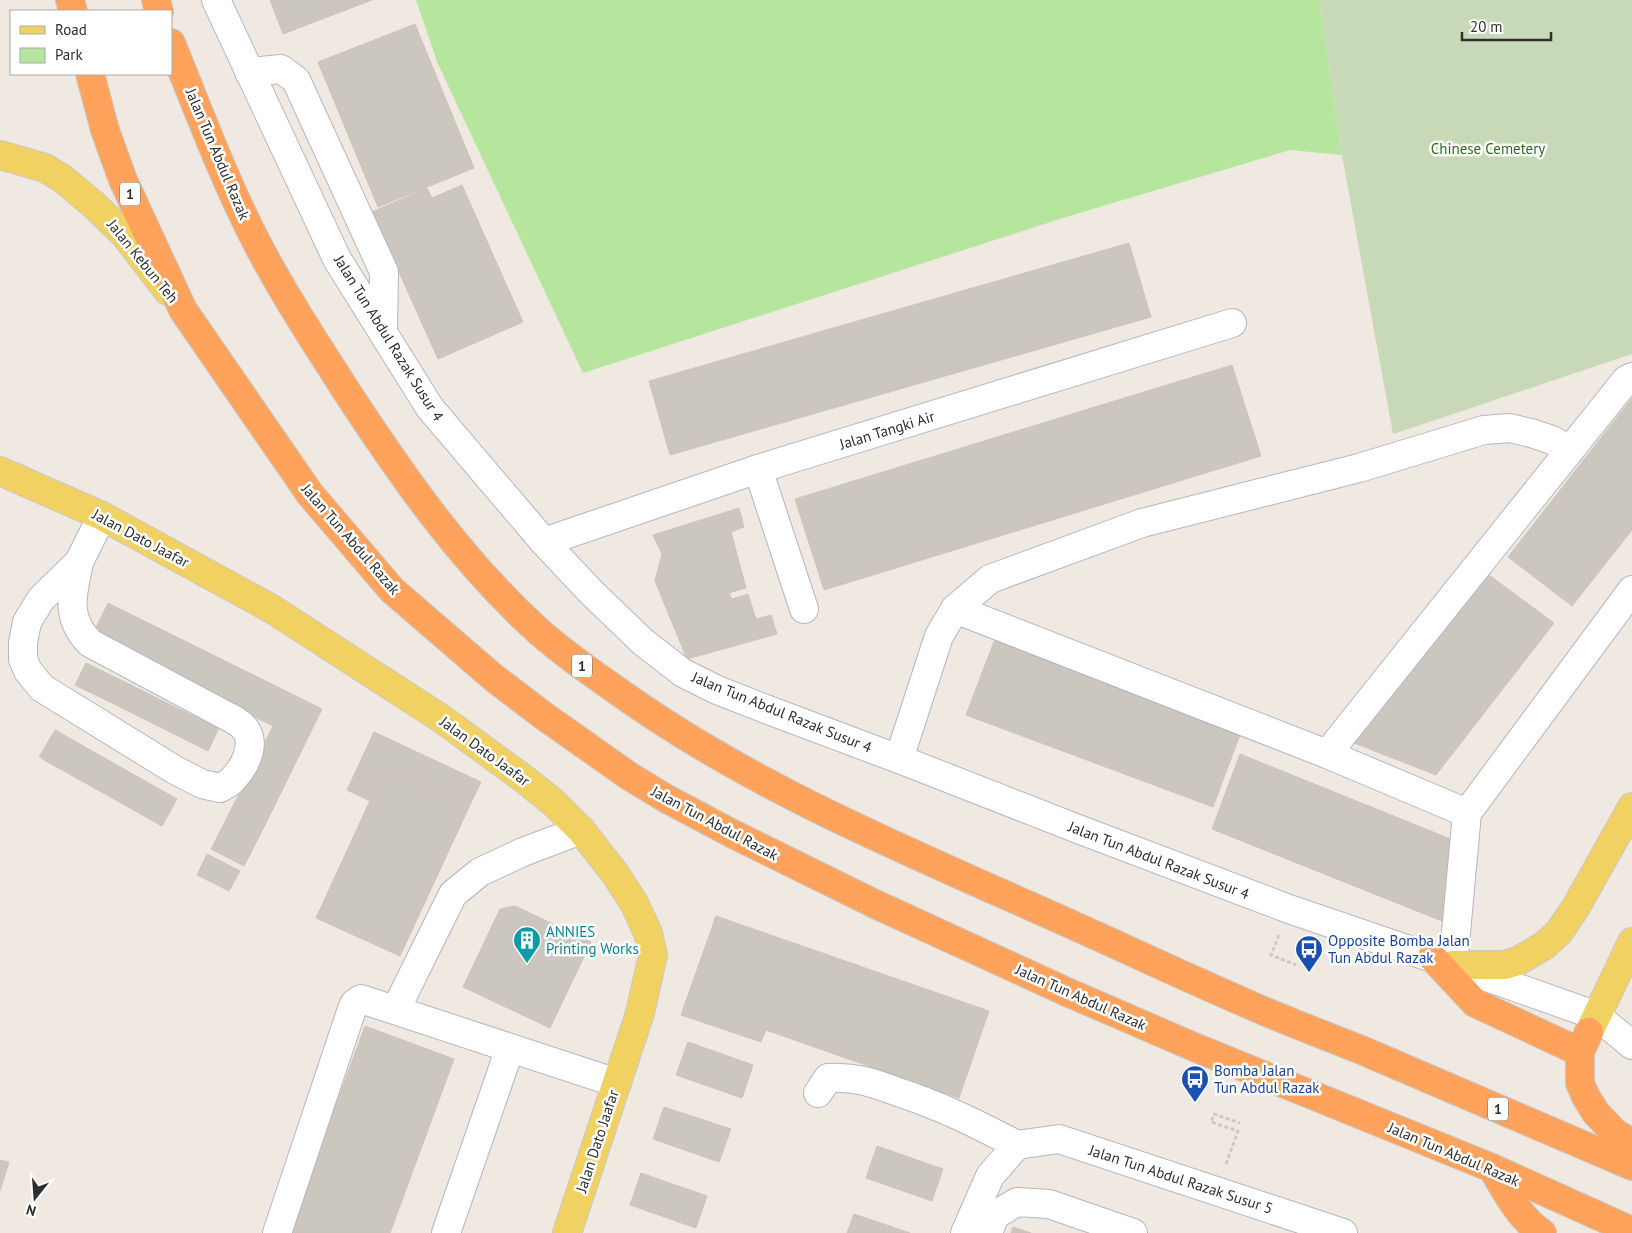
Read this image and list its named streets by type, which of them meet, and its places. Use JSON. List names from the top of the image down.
{
  "streets": {
    "highway": ["Jalan Tun Abdul Razak", "1"],
    "main road": ["Jalan Kebun Teh", "Jalan Dato Jaafar"],
    "street": ["Jalan Tun Abdul Razak Susur 4", "Jalan Tangki Air", "Jalan Tun Abdul Razak Susur 5"]
  },
  "crossings": [
    ["Jalan Tun Abdul Razak", "Jalan Kebun Teh"],
    ["Jalan Tun Abdul Razak Susur 4", "Jalan Tangki Air"]
  ],
  "parks": ["Chinese Cemetery"],
  "places": {
    "building": ["ANNIES Printing Works"],
    "bus stop": ["Opposite Bomba Jalan Tun Abdul Razak", "Bomba Jalan Tun Abdul Razak"]
  },
  "legend": ["Road", "Park"],
  "scale_bar": "20 m",
  "north": "bottom"
}
